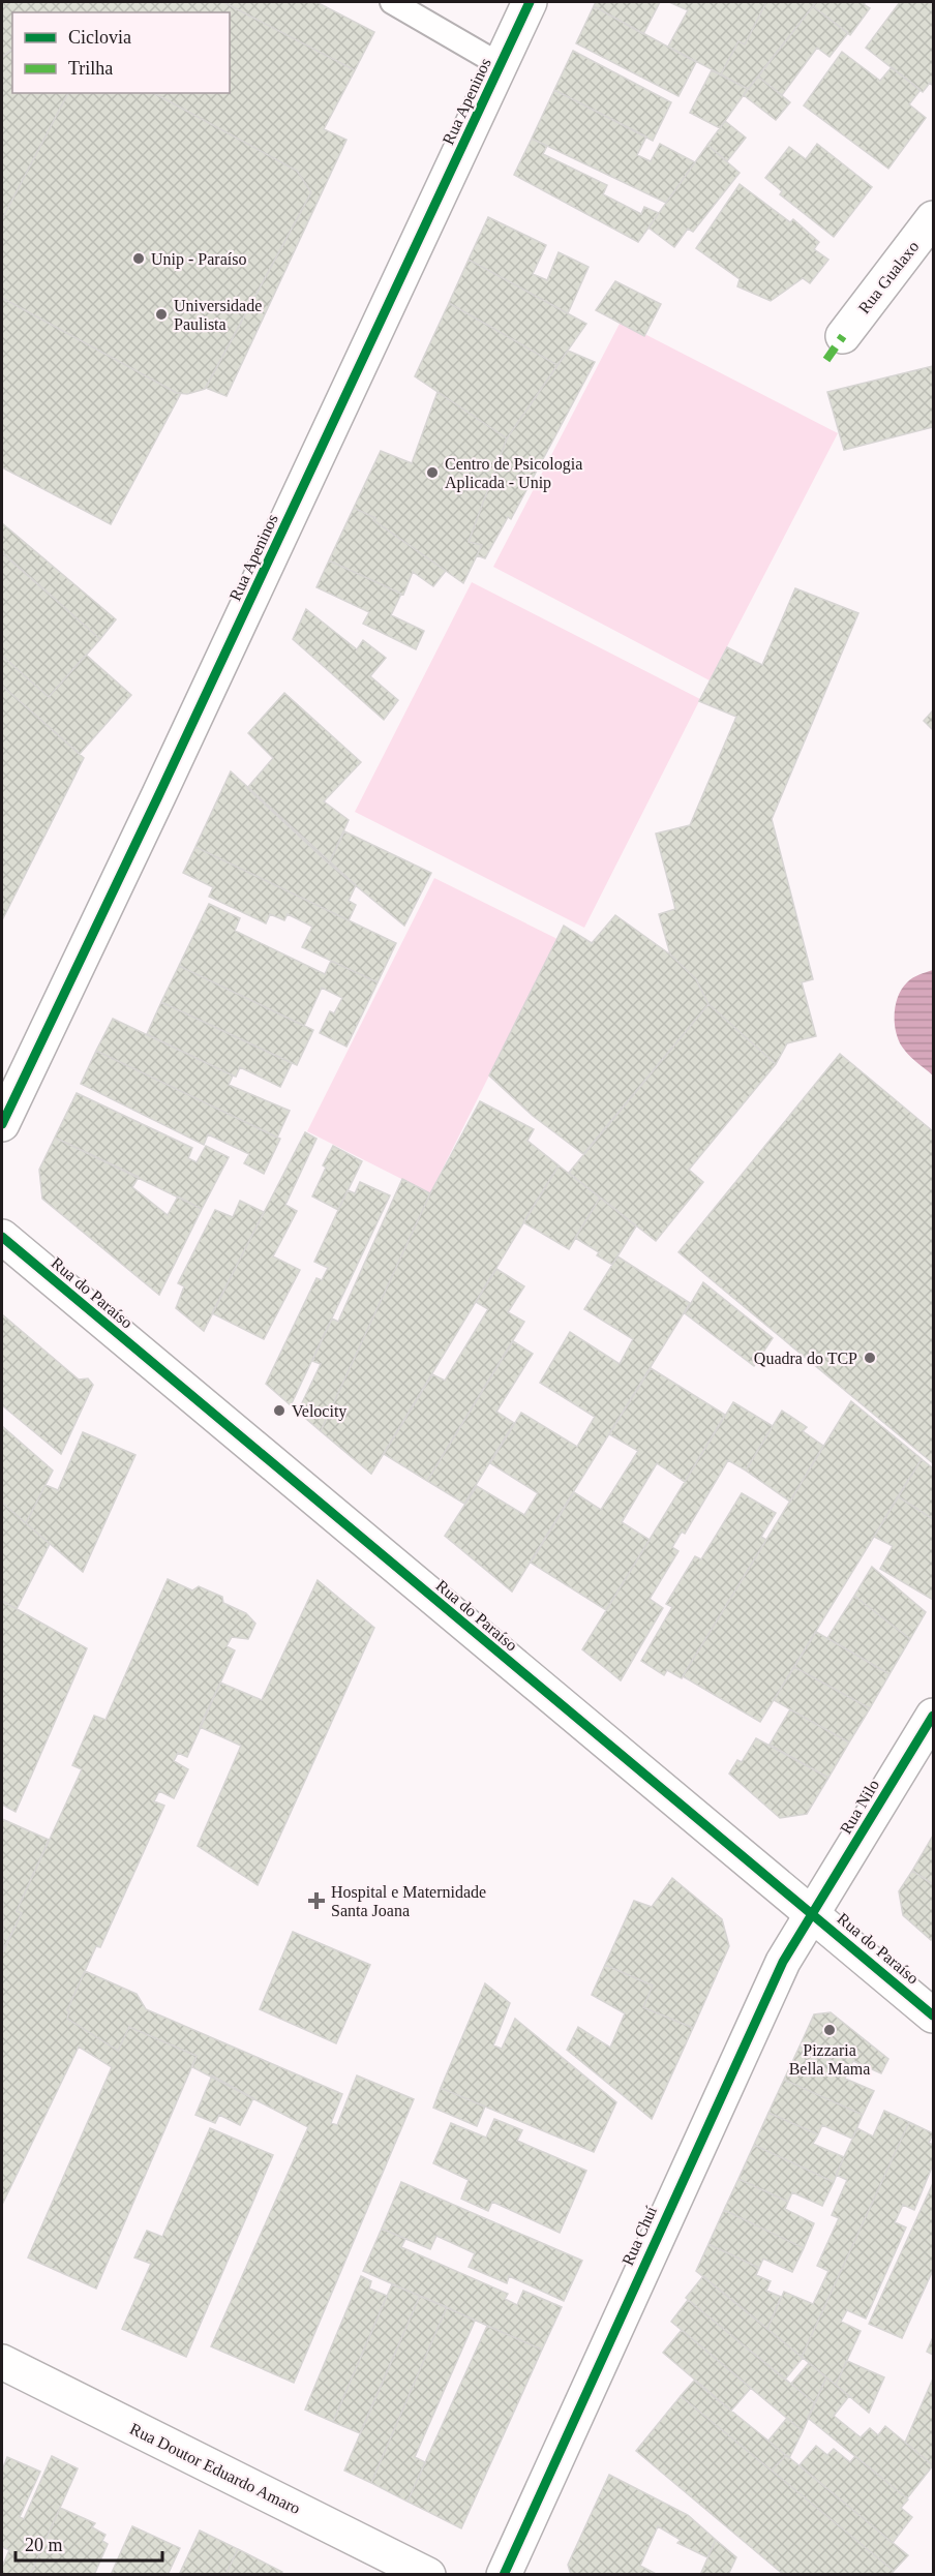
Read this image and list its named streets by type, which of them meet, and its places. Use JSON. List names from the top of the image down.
{
  "streets": {
    "street": [
      "Rua Apeninos",
      "Rua Gualaxo",
      "Rua do Paraíso",
      "Rua Nilo",
      "Rua Chuí",
      "Rua Doutor Eduardo Amaro"
    ]
  },
  "crossings": [
    ["Rua do Paraíso", "Rua Nilo"],
    ["Rua do Paraíso", "Rua Chuí"],
    ["Rua Nilo", "Rua Chuí"]
  ],
  "places": {
    "other": [
      "Unip - Paraíso",
      "Universidade Paulista",
      "Centro de Psicologia Aplicada - Unip",
      "Quadra do TCP",
      "Velocity",
      "Pizzaria Bella Mama"
    ],
    "health": ["Hospital e Maternidade Santa Joana"]
  },
  "legend": ["Ciclovia", "Trilha"],
  "scale_bar": "20 m"
}
